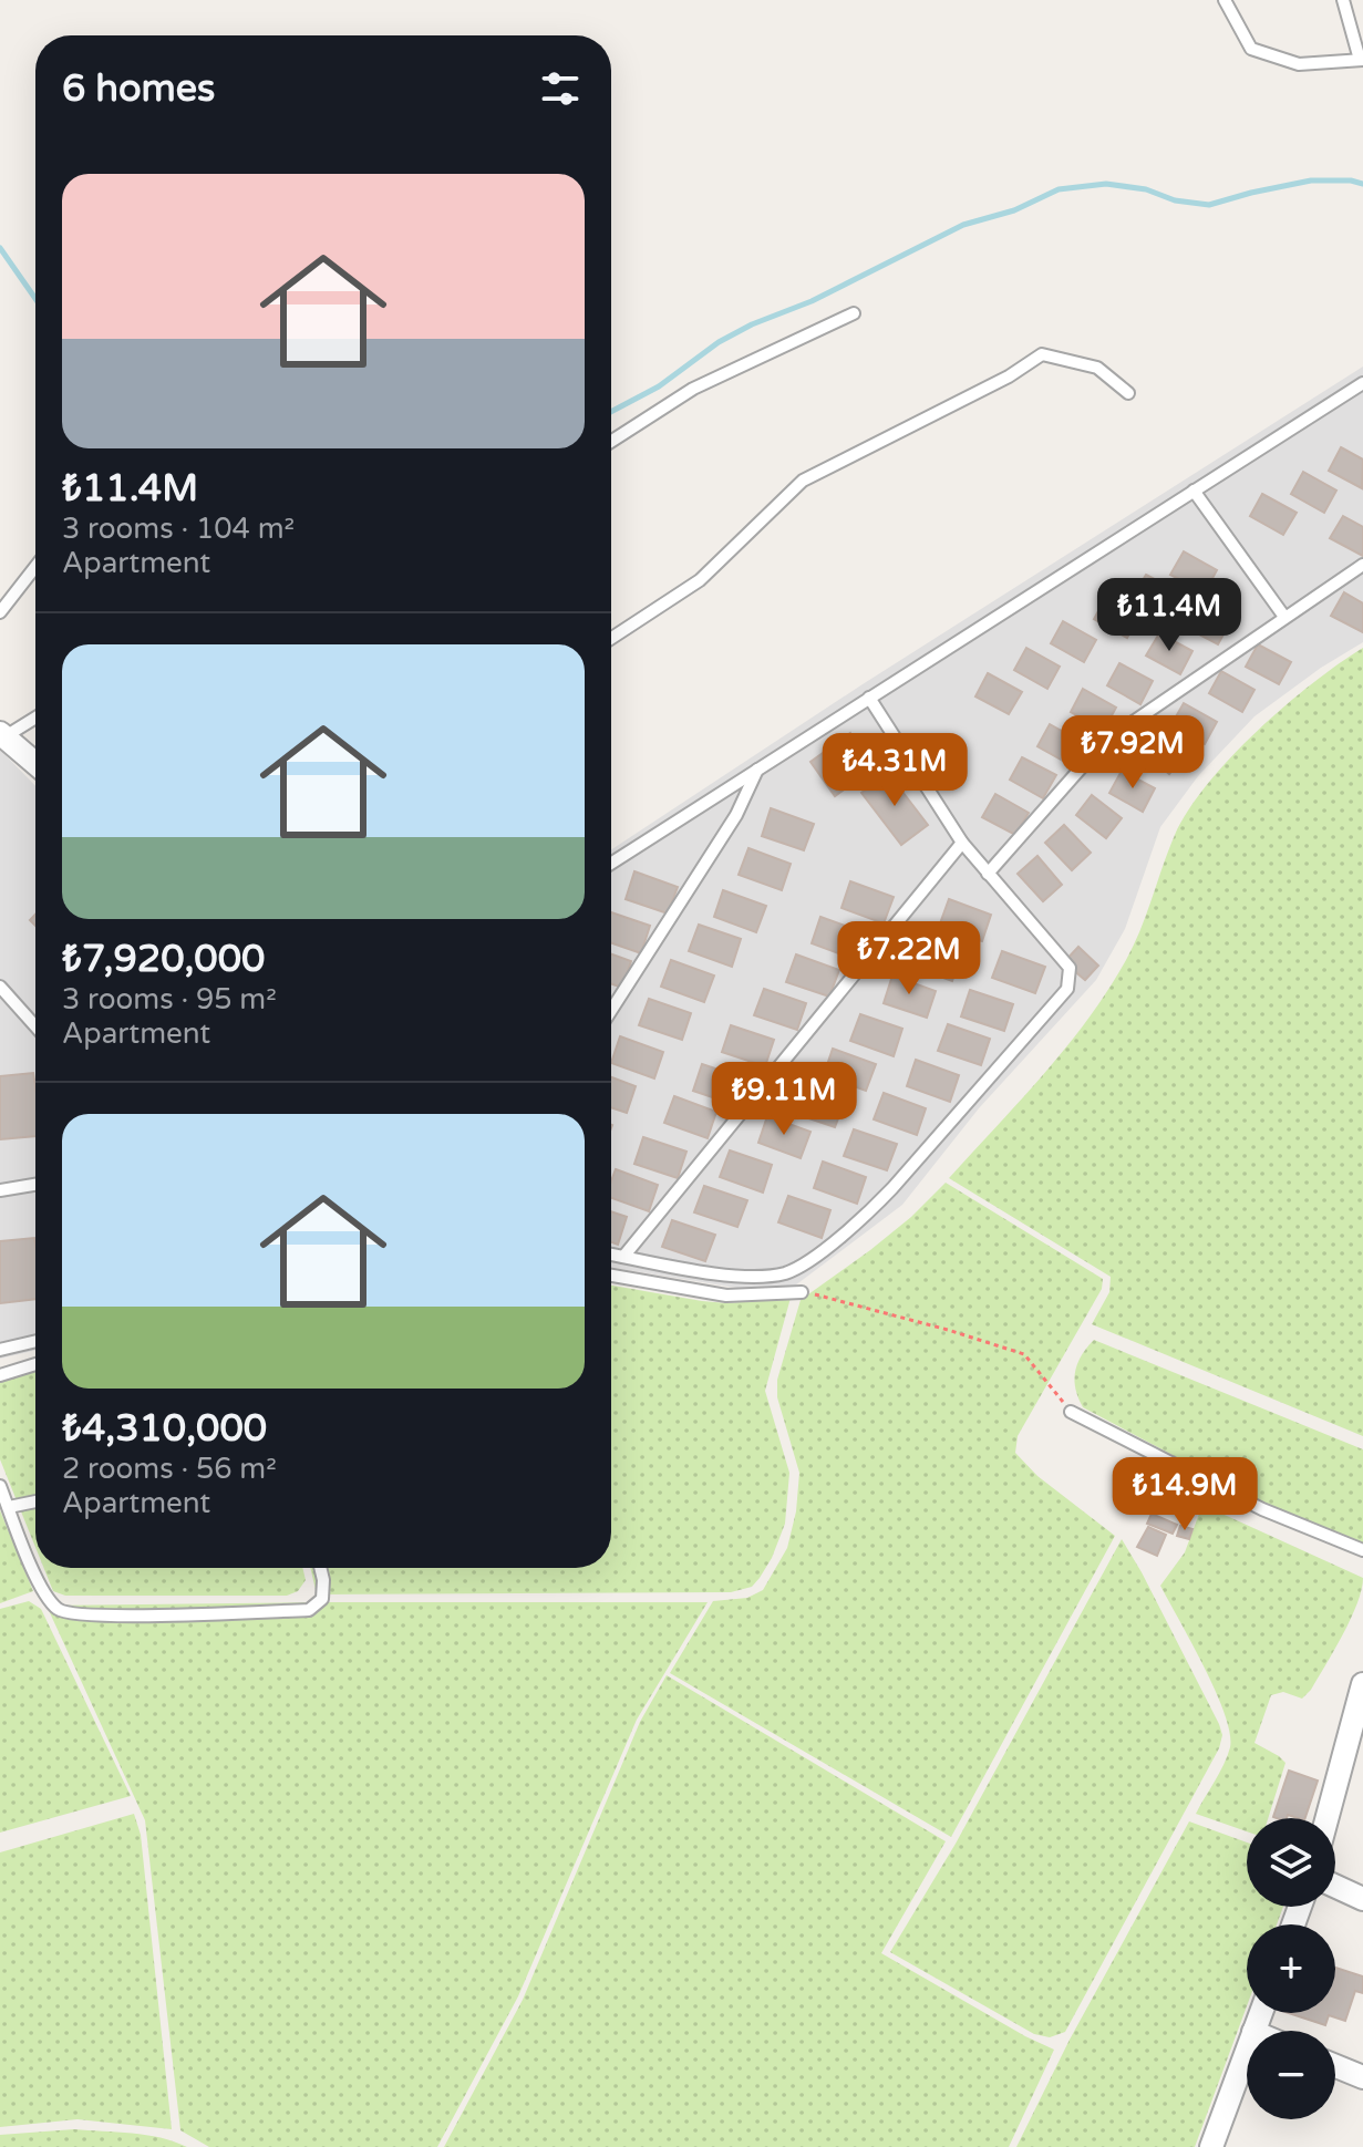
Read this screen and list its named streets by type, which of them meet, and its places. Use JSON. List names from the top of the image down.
{
  "page": {
    "heading": "6 homes",
    "list": [
      {
        "name": "₺11.4M",
        "note": "3 rooms · 104 m² · Apartment"
      },
      {
        "name": "₺7,920,000",
        "note": "3 rooms · 95 m² · Apartment"
      },
      {
        "name": "₺4,310,000",
        "note": "2 rooms · 56 m² · Apartment"
      }
    ],
    "price": [
      "₺11.4M",
      "₺7.92M",
      "₺4.31M",
      "₺7.22M",
      "₺9.11M",
      "₺14.9M"
    ],
    "map_buttons": ["+", "−"]
  }
}
